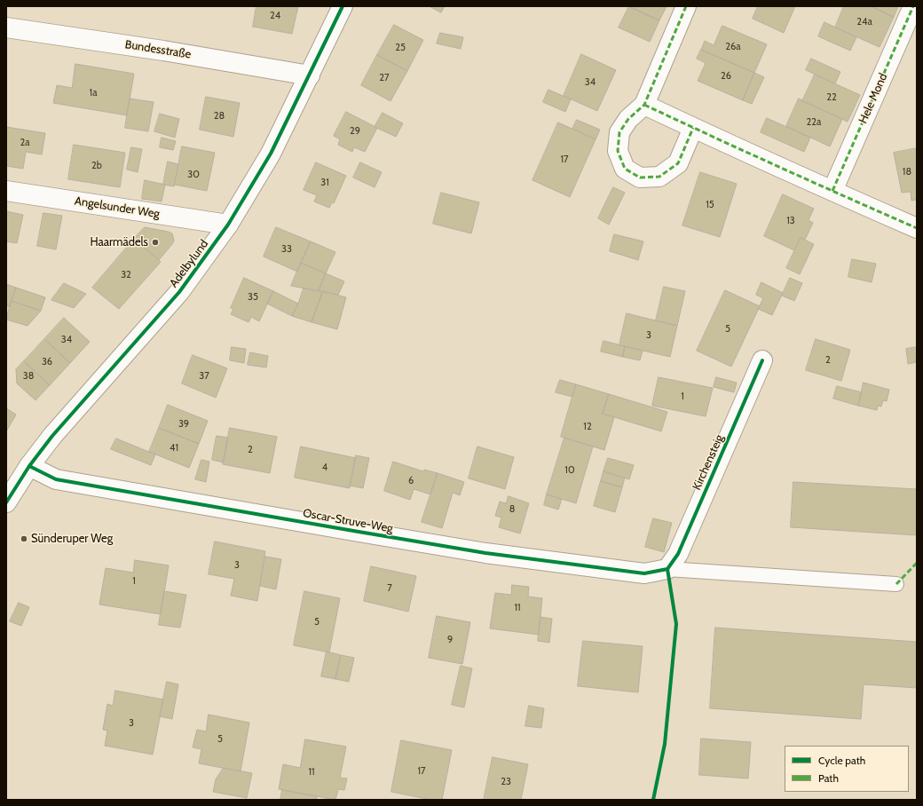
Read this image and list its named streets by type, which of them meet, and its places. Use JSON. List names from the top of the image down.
{
  "streets": {
    "street": [
      "Bundesstraße",
      "Hele Mond",
      "Angelsunder Weg",
      "Adelbylund",
      "Kirchensteig",
      "Oscar-Struve-Weg"
    ]
  },
  "crossings": [
    ["Bundesstraße", "Adelbylund"],
    ["Angelsunder Weg", "Adelbylund"],
    ["Adelbylund", "Oscar-Struve-Weg"],
    ["Kirchensteig", "Oscar-Struve-Weg"]
  ],
  "places": ["Haarmädels", "Sünderuper Weg"],
  "house_numbers": [
    "24",
    "24a",
    "26a",
    "25",
    "26",
    "27",
    "34",
    "1a",
    "22",
    "28",
    "22a",
    "29",
    "2a",
    "17",
    "2b",
    "18",
    "30",
    "31",
    "15",
    "13",
    "33",
    "32",
    "35",
    "5",
    "3",
    "34",
    "2",
    "36",
    "38",
    "37",
    "1",
    "39",
    "12",
    "41",
    "2",
    "4",
    "10",
    "6",
    "8",
    "3",
    "1",
    "7",
    "11",
    "5",
    "9",
    "3",
    "5",
    "17",
    "11",
    "23"
  ],
  "legend": ["Cycle path", "Path"]
}
